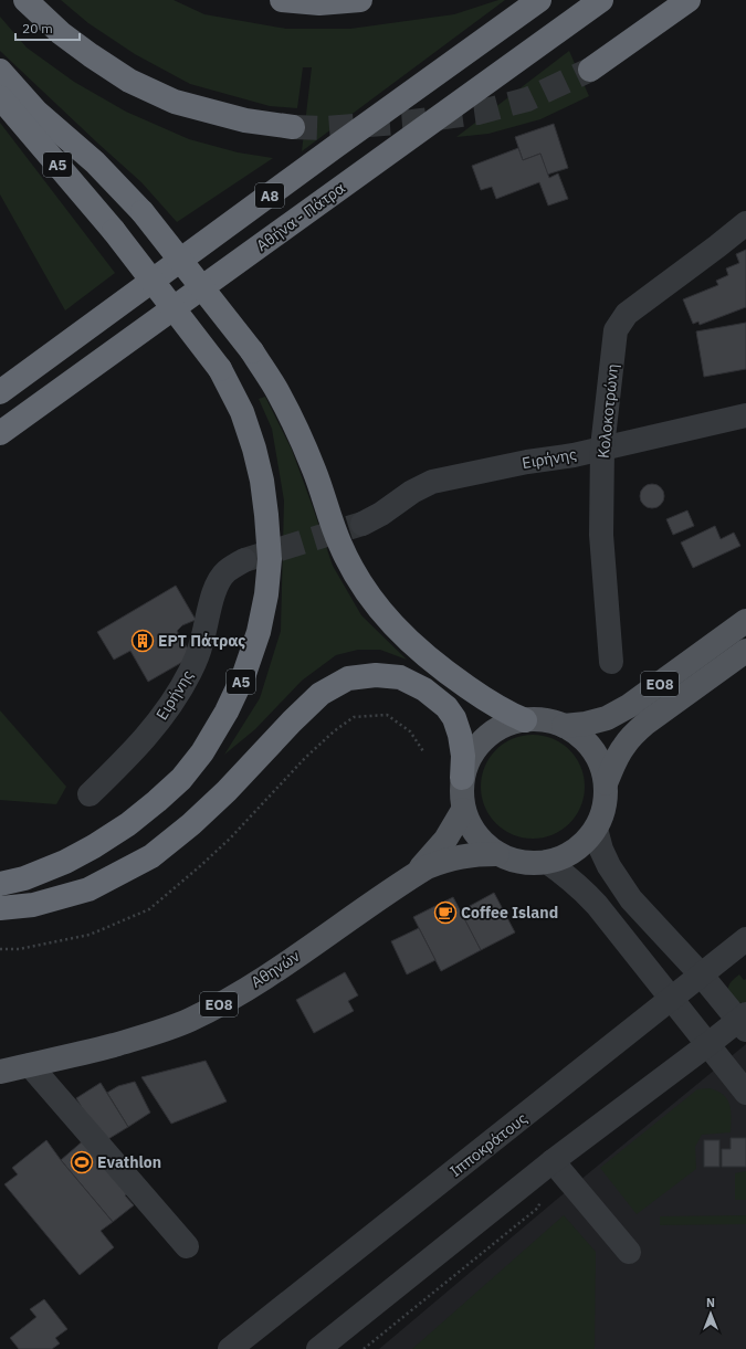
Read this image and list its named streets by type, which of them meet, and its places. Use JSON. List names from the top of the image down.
{
  "streets": {
    "highway": ["Α5", "Α8", "Αθήνα - Πάτρα"],
    "main road": ["ΕΟ8", "Αθηνών"],
    "street": ["Κολοκοτρώνη", "Ειρήνης", "Ιπποκράτους"]
  },
  "crossings": [
    ["Κολοκοτρώνη", "Ειρήνης"]
  ],
  "places": {
    "building": ["ΕΡΤ Πάτρας"],
    "cafe": ["Coffee Island"],
    "sports": ["Evathlon"]
  },
  "scale_bar": "20 m",
  "north": "top"
}
